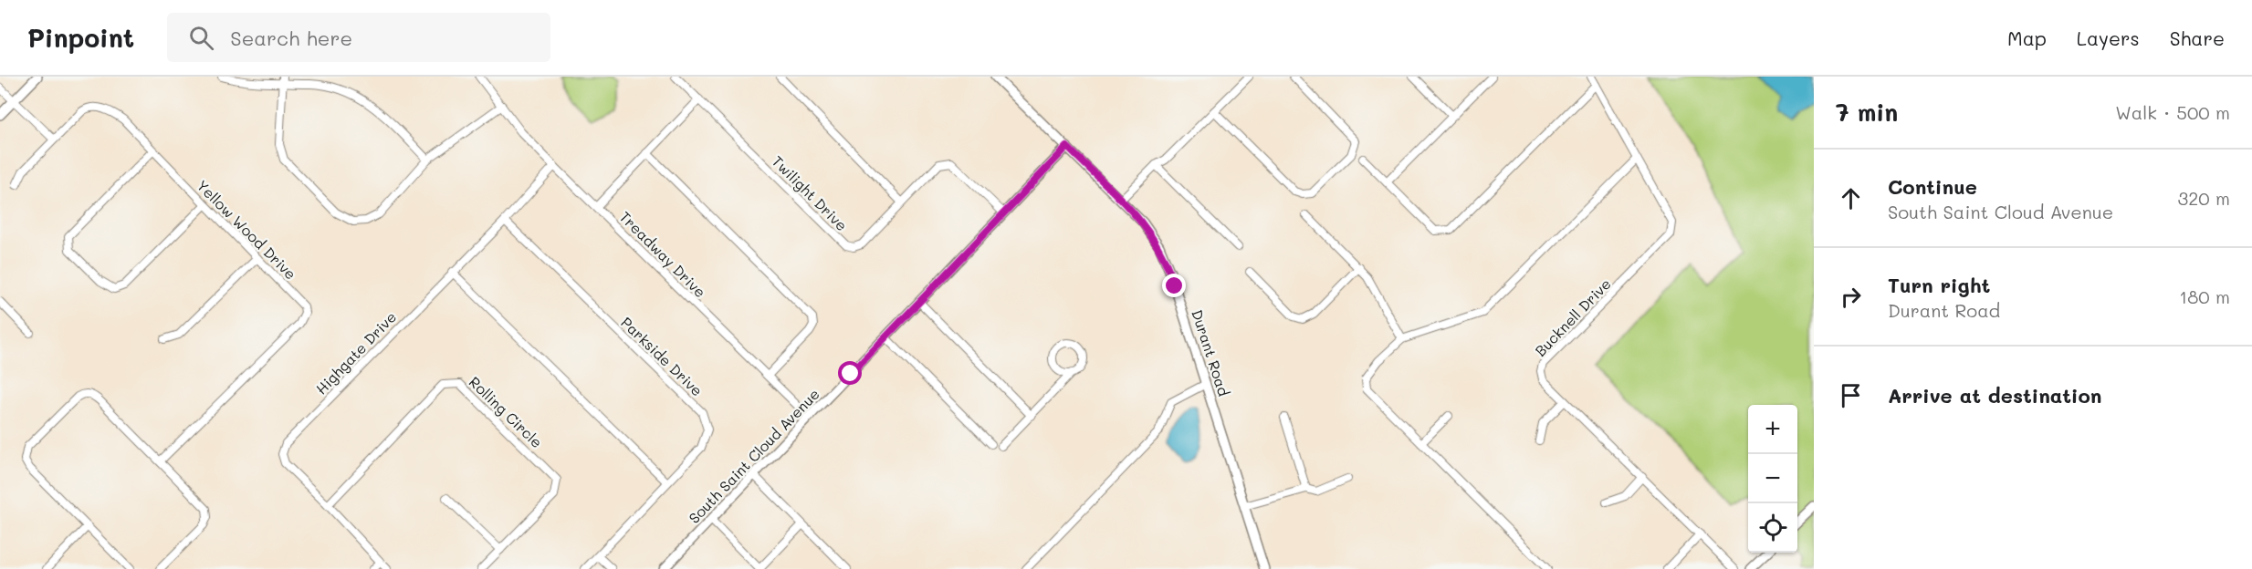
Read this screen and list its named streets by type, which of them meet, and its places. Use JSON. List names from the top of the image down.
{
  "streets": {
    "street": [
      "Twilight Drive",
      "Yellow Wood Drive",
      "Treadway Drive",
      "Bucknell Drive",
      "Highgate Drive",
      "Durant Road",
      "Parkside Drive",
      "Rolling Circle",
      "South Saint Cloud Avenue"
    ]
  },
  "crossings": [
    ["Twilight Drive", "South Saint Cloud Avenue"],
    ["Treadway Drive", "Highgate Drive"],
    ["Treadway Drive", "South Saint Cloud Avenue"],
    ["Highgate Drive", "Parkside Drive"],
    ["Highgate Drive", "Rolling Circle"],
    ["Durant Road", "South Saint Cloud Avenue"]
  ],
  "page": {
    "header": "Pinpoint",
    "search": "Search here",
    "nav": ["Map", "Layers", "Share"],
    "heading": ["7 min", "Walk · 500 m"],
    "list": [
      ["Continue", "South Saint Cloud Avenue", "320 m"],
      ["Turn right", "Durant Road", "180 m"],
      "Arrive at destination"
    ],
    "map_buttons": ["+", "−"]
  }
}
